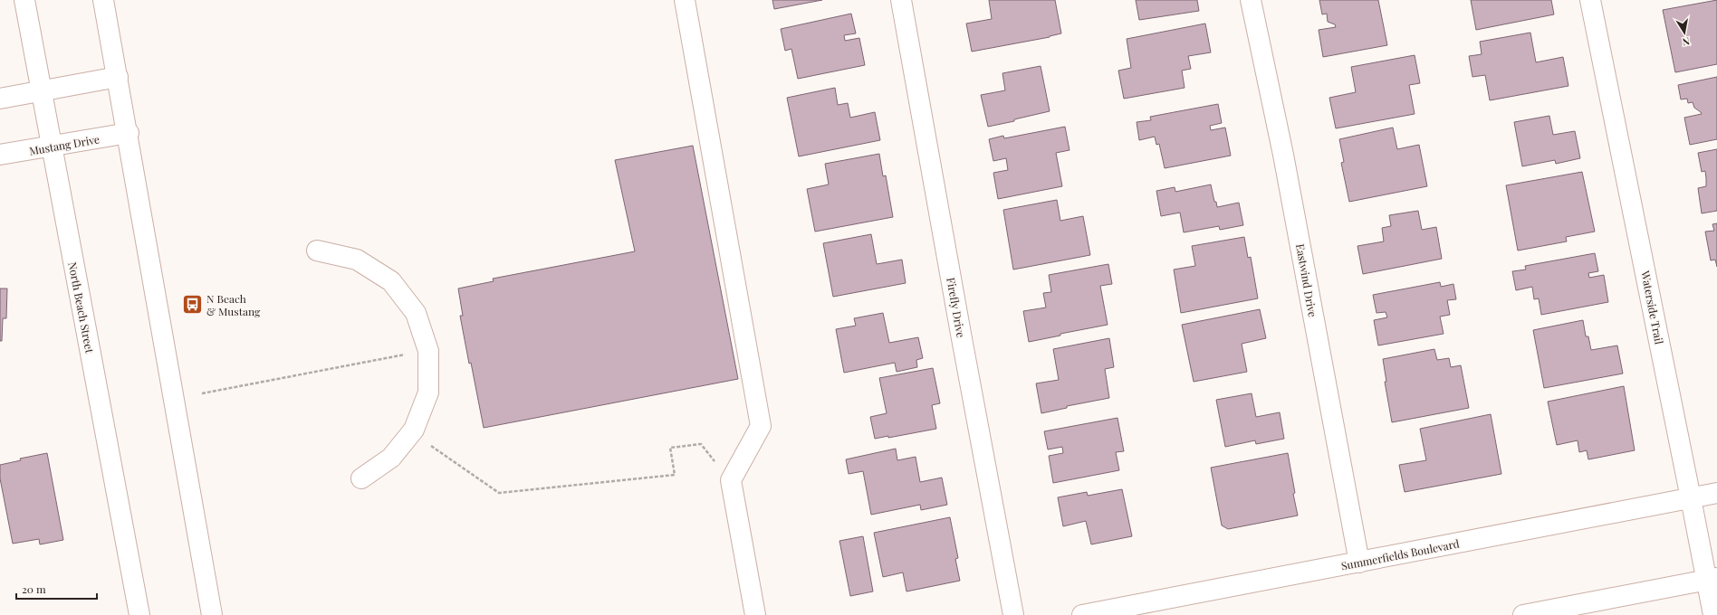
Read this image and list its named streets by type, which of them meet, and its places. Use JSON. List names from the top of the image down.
{
  "streets": {
    "street": [
      "Mustang Drive",
      "Eastwind Drive",
      "North Beach Street",
      "Firefly Drive",
      "Waterside Trail",
      "Summerfields Boulevard"
    ]
  },
  "crossings": [
    ["Mustang Drive", "North Beach Street"],
    ["Eastwind Drive", "Summerfields Boulevard"],
    ["Waterside Trail", "Summerfields Boulevard"]
  ],
  "places": {
    "bus stop": ["N Beach & Mustang"]
  },
  "scale_bar": "20 m",
  "north": "bottom"
}
